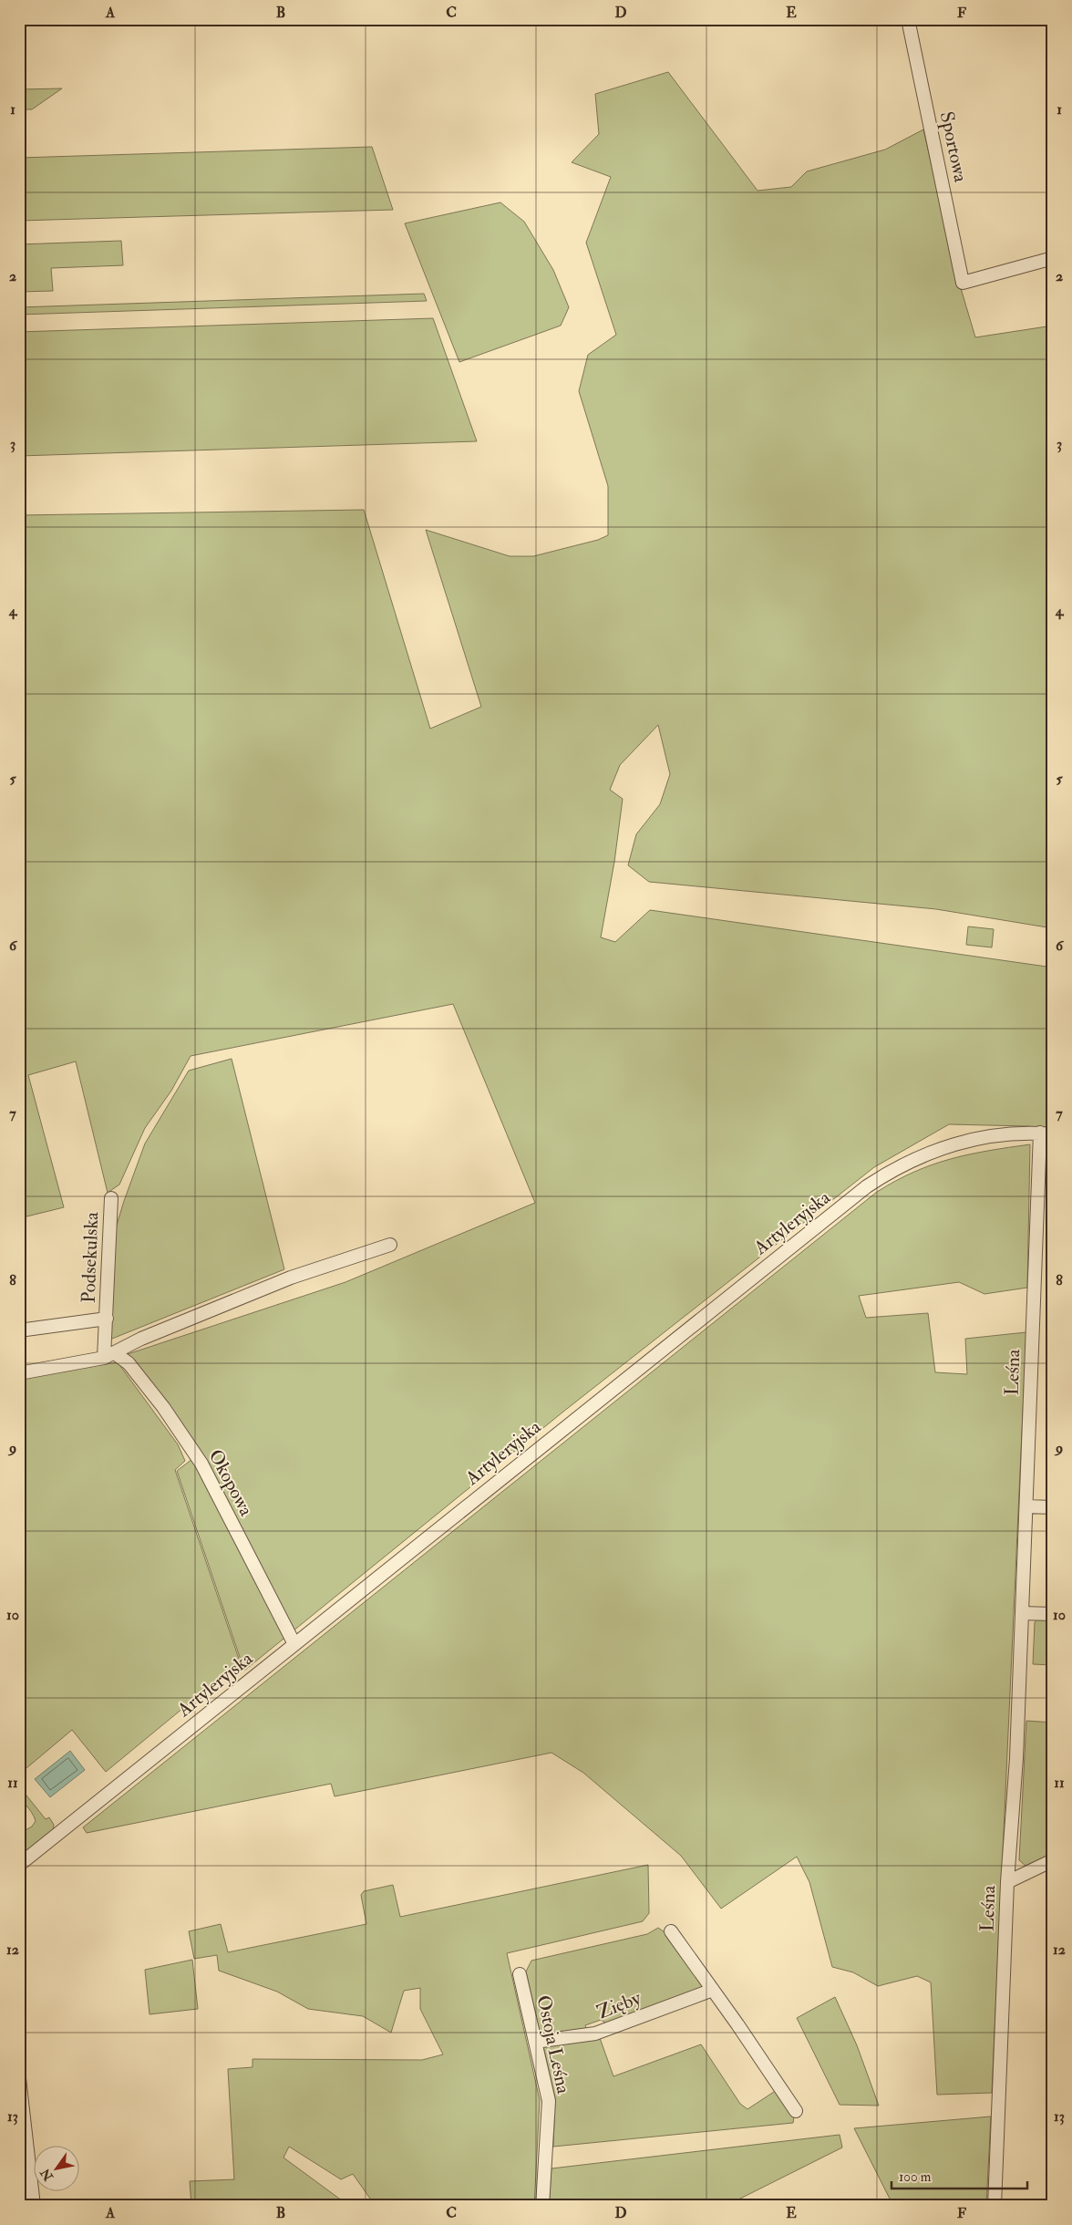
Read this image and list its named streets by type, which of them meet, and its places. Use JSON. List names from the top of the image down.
{
  "streets": {
    "street": [
      "Sportowa",
      "Artyleryjska",
      "Podsekulska",
      "Leśna",
      "Okopowa",
      "Zięby",
      "Ostoja Leśna"
    ]
  },
  "crossings": [
    ["Artyleryjska", "Leśna"],
    ["Artyleryjska", "Okopowa"],
    ["Podsekulska", "Okopowa"],
    ["Zięby", "Ostoja Leśna"]
  ],
  "scale_bar": "100 m",
  "north": "bottom left",
  "grid": {
    "columns": [
      "A",
      "B",
      "C",
      "D",
      "E",
      "F"
    ],
    "rows": [
      "1",
      "2",
      "3",
      "4",
      "5",
      "6",
      "7",
      "8",
      "9",
      "10",
      "11",
      "12",
      "13"
    ]
  }
}
